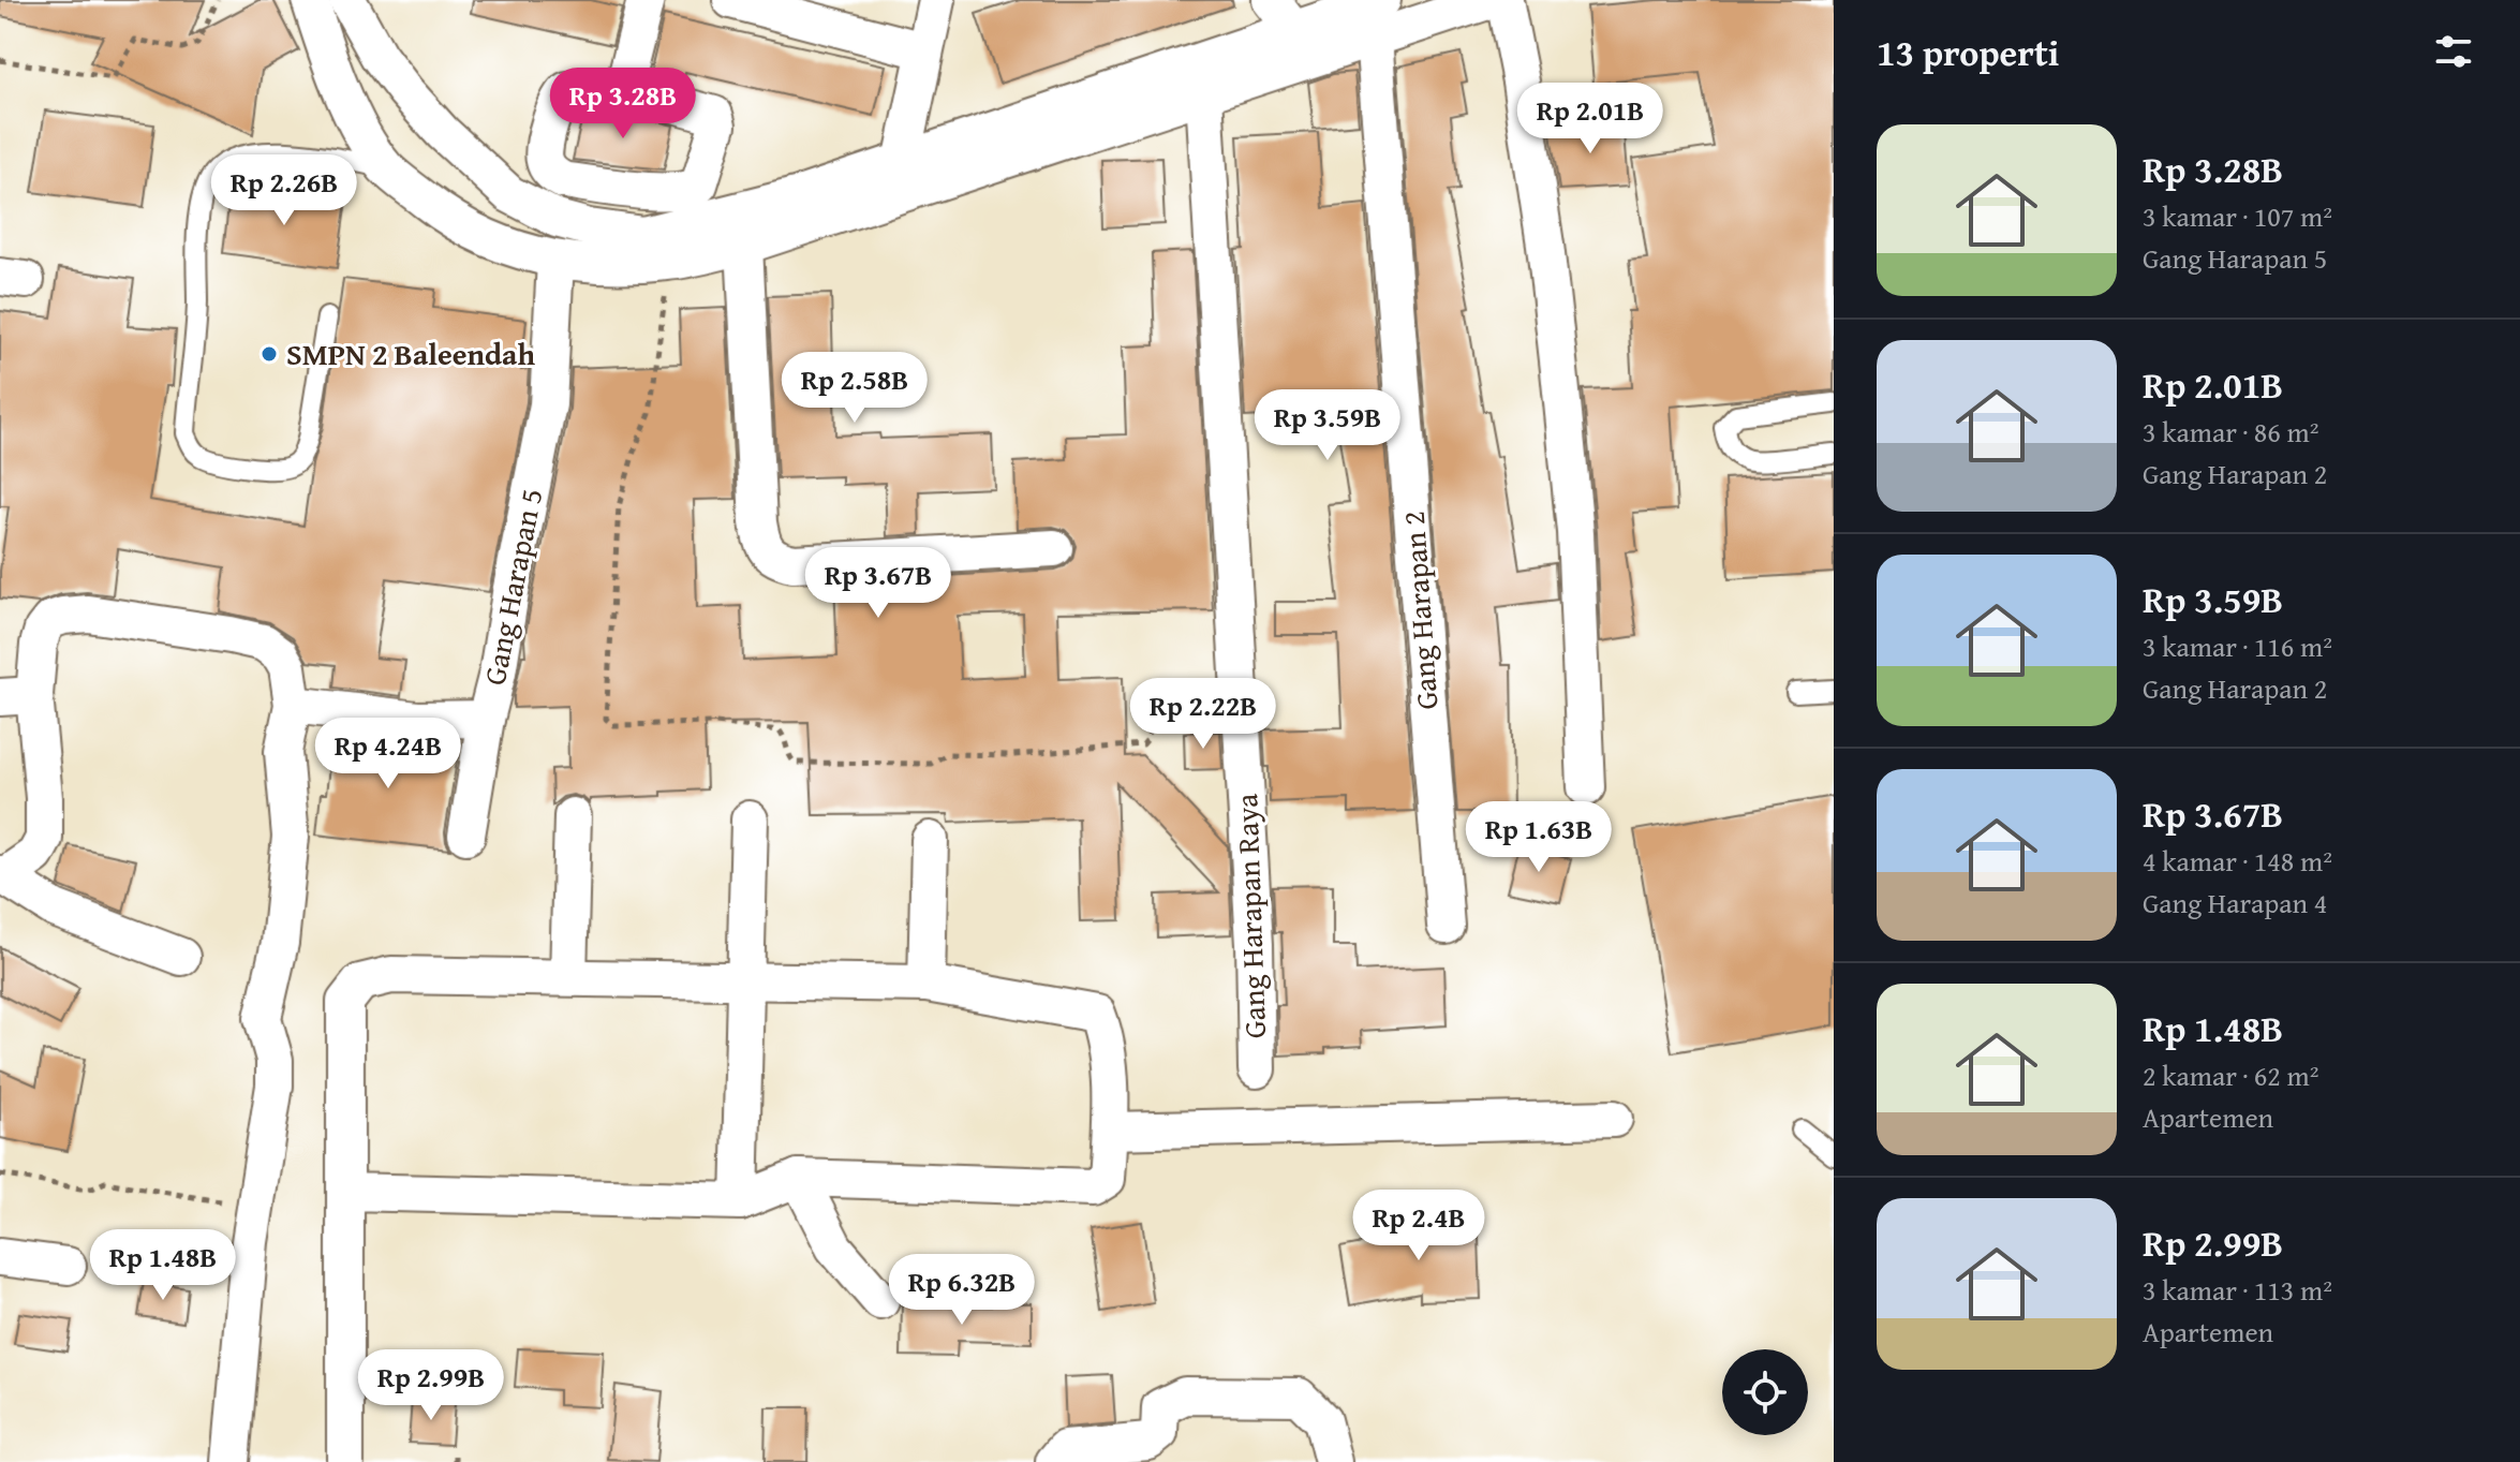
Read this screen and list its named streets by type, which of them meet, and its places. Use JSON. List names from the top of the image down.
{
  "streets": {
    "street": ["Gang Harapan 5", "Gang Harapan 2", "Gang Harapan Raya"]
  },
  "places": ["SMPN 2 Baleendah"],
  "page": {
    "heading": "13 properti",
    "price": [
      "Rp 3.28B",
      "Rp 2.01B",
      "Rp 2.26B",
      "Rp 2.58B",
      "Rp 3.59B",
      "Rp 3.67B",
      "Rp 2.22B",
      "Rp 4.24B",
      "Rp 1.63B",
      "Rp 2.4B",
      "Rp 1.48B",
      "Rp 6.32B",
      "Rp 2.99B"
    ],
    "list": [
      {
        "name": "Rp 3.28B",
        "note": "3 kamar · 107 m² · Gang Harapan 5"
      },
      {
        "name": "Rp 2.01B",
        "note": "3 kamar · 86 m² · Gang Harapan 2"
      },
      {
        "name": "Rp 3.59B",
        "note": "3 kamar · 116 m² · Gang Harapan 2"
      },
      {
        "name": "Rp 3.67B",
        "note": "4 kamar · 148 m² · Gang Harapan 4"
      },
      {
        "name": "Rp 1.48B",
        "note": "2 kamar · 62 m² · Apartemen"
      },
      {
        "name": "Rp 2.99B",
        "note": "3 kamar · 113 m² · Apartemen"
      }
    ]
  }
}
